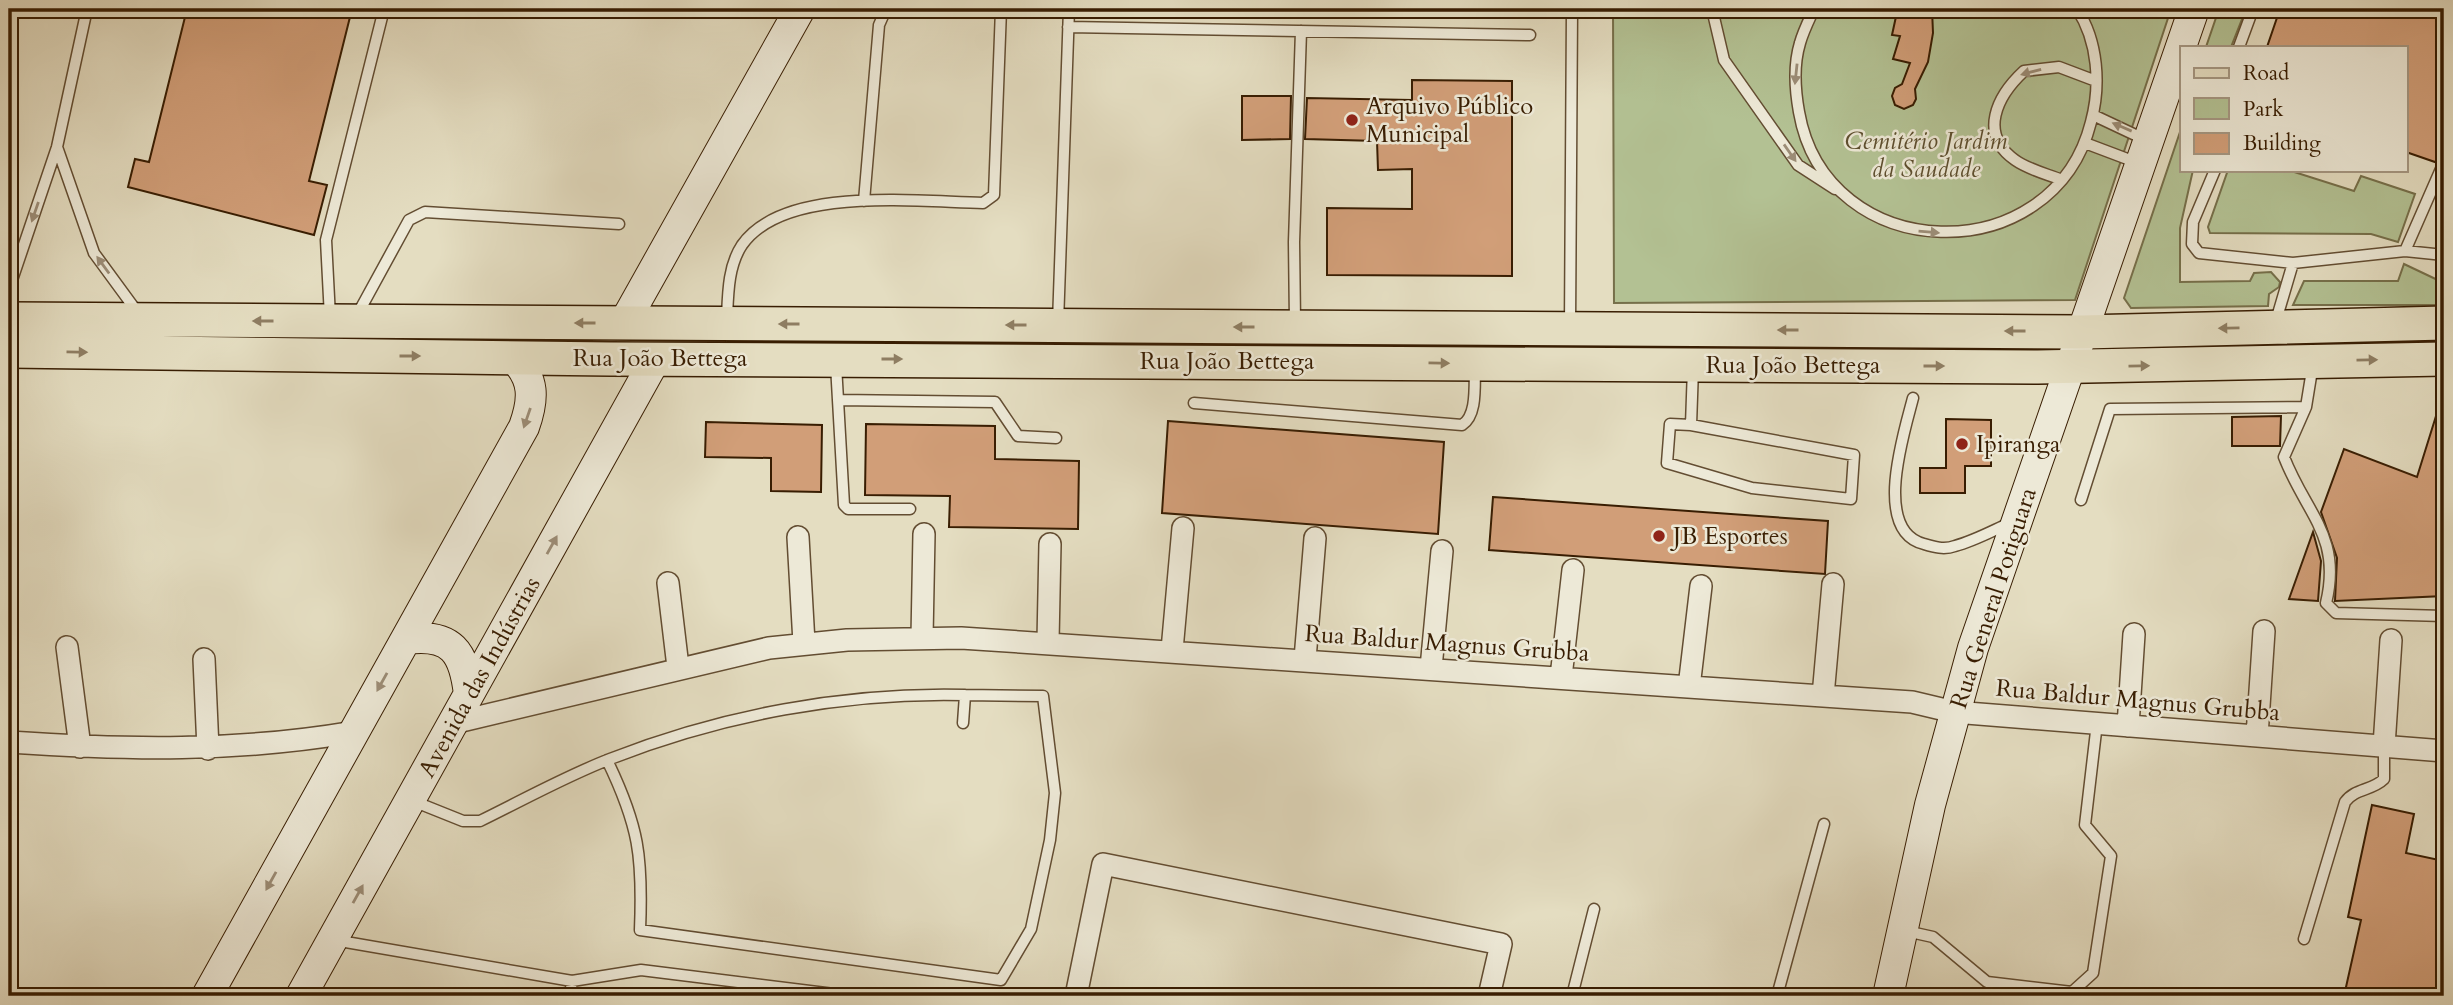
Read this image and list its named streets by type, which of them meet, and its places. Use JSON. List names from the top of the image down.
{
  "streets": {
    "main road": ["Rua João Bettega", "Rua General Potiguara", "Avenida das Indústrias"],
    "street": ["Rua Baldur Magnus Grubba"]
  },
  "crossings": [
    ["Rua João Bettega", "Rua General Potiguara"],
    ["Rua João Bettega", "Avenida das Indústrias"],
    ["Rua General Potiguara", "Rua Baldur Magnus Grubba"],
    ["Rua Baldur Magnus Grubba", "Avenida das Indústrias"]
  ],
  "parks": ["Cemitério Jardim da Saudade"],
  "places": ["Arquivo Público Municipal", "Ipiranga", "JB Esportes"],
  "legend": ["Road", "Park", "Building"]
}
